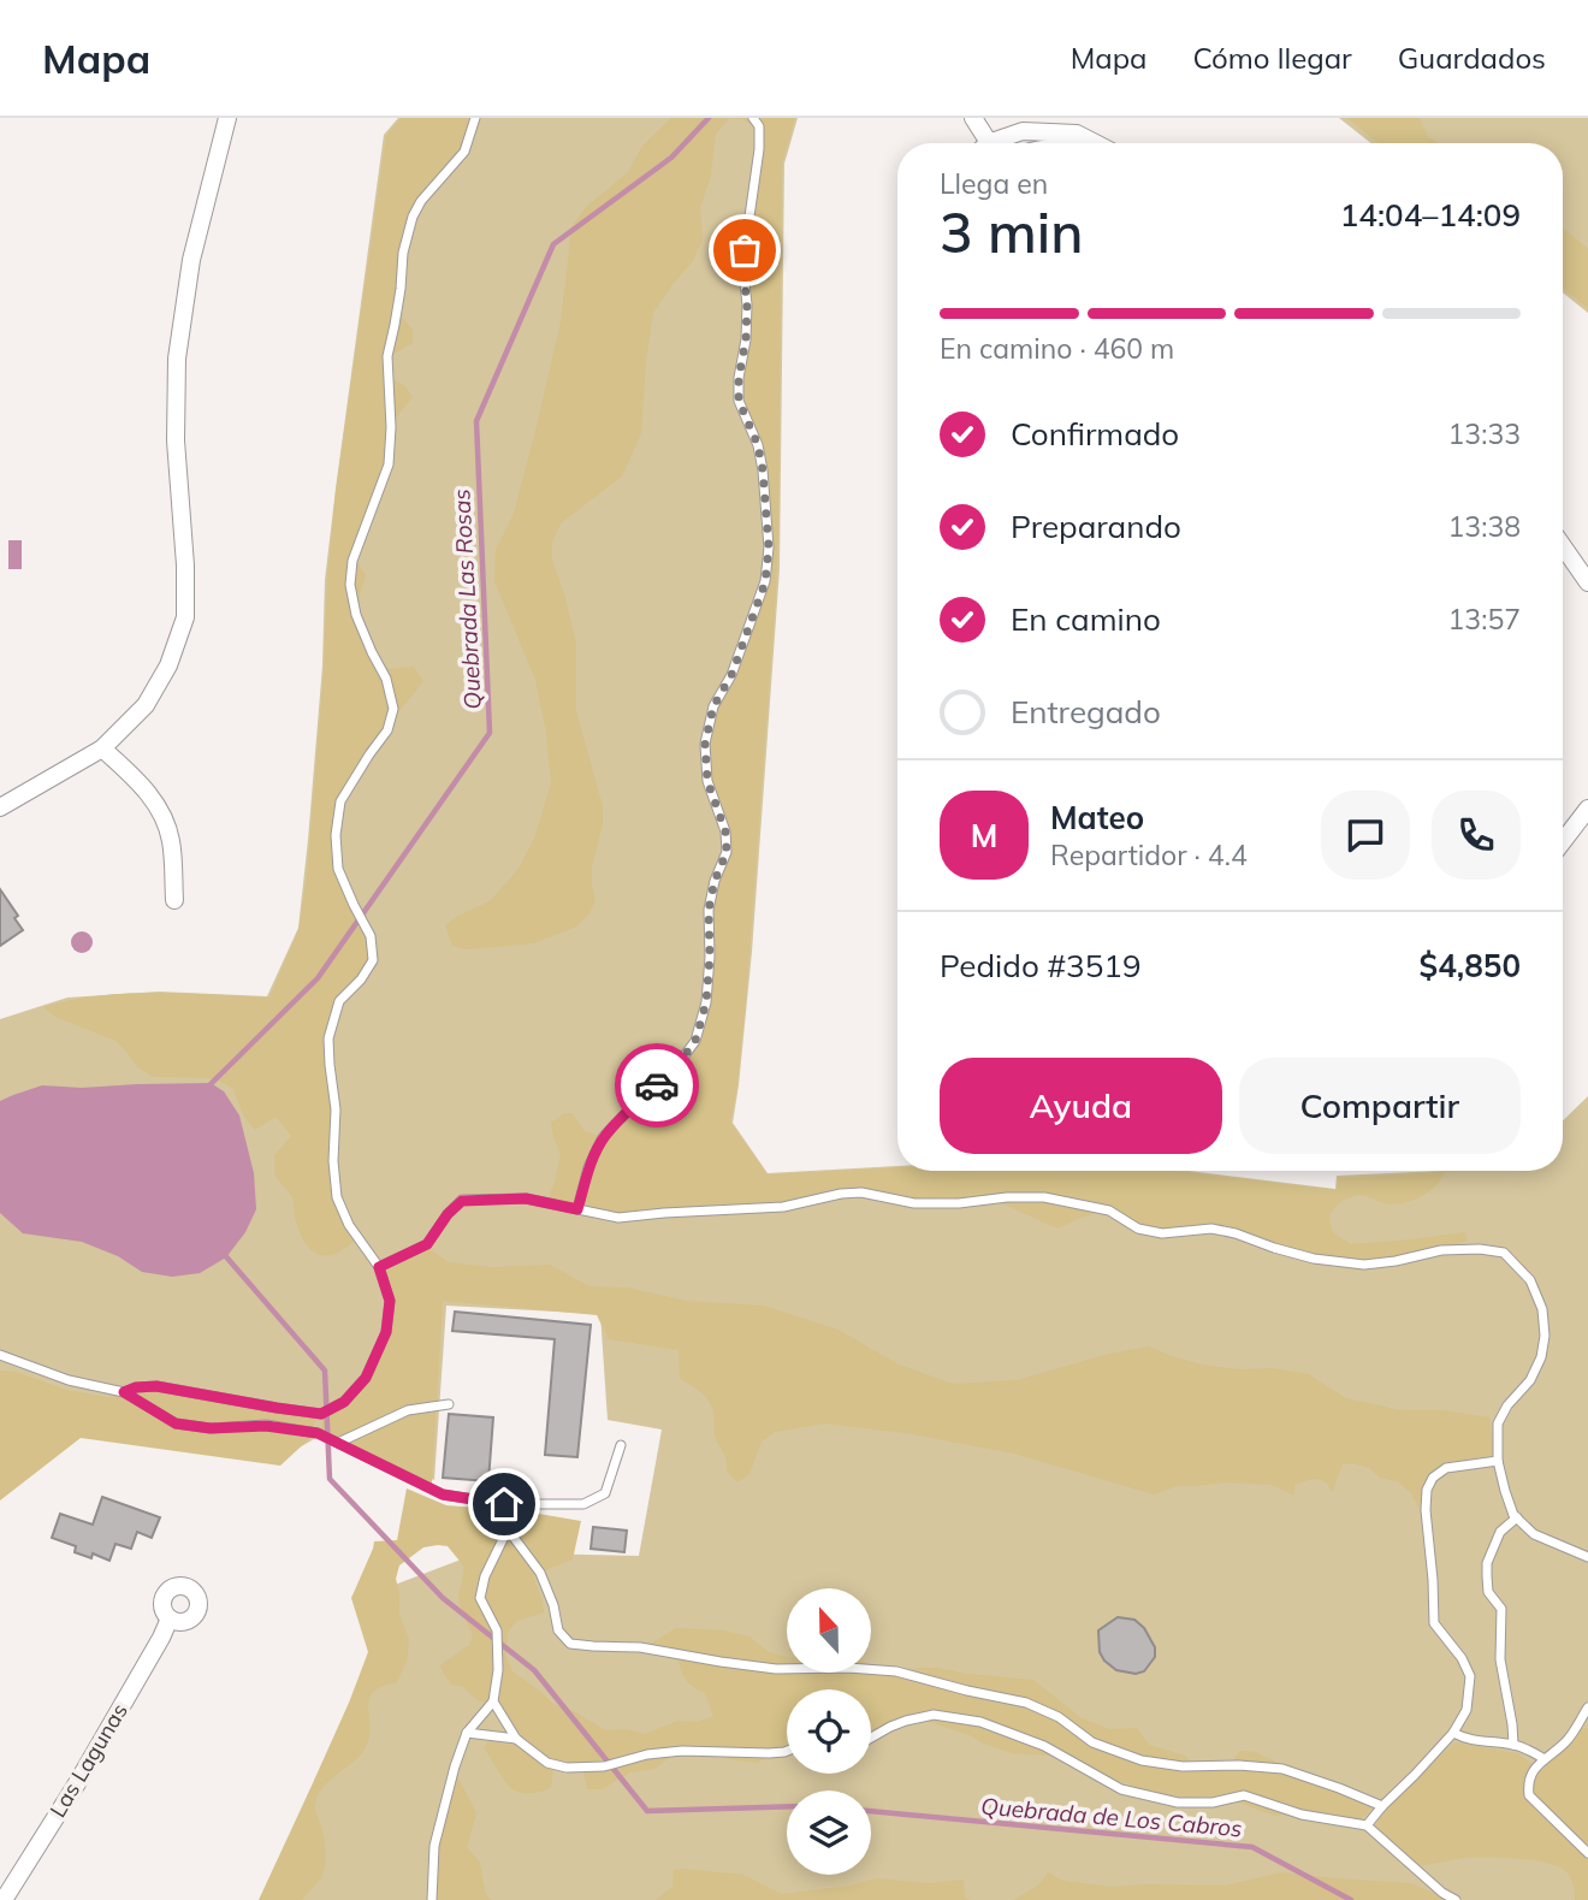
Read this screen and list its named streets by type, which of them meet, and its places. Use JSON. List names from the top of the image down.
{
  "streets": {
    "street": ["Las Lagunas"]
  },
  "water": ["Quebrada Las Rosas", "Quebrada de Los Cabros"],
  "north": "top",
  "page": {
    "header": "Mapa",
    "nav": ["Mapa", "Cómo llegar", "Guardados"],
    "heading": ["3 min", "Llega en", "14:04–14:09"],
    "panel": [
      "Mateo",
      "Repartidor · 4.4",
      "Pedido #3519",
      "$4,850"
    ],
    "bar": "En camino · 460 m",
    "list": [
      ["Confirmado", "13:33"],
      ["Preparando", "13:38"],
      ["En camino", "13:57"],
      "Entregado"
    ],
    "round": "M",
    "buttons": ["Ayuda", "Compartir"]
  }
}
